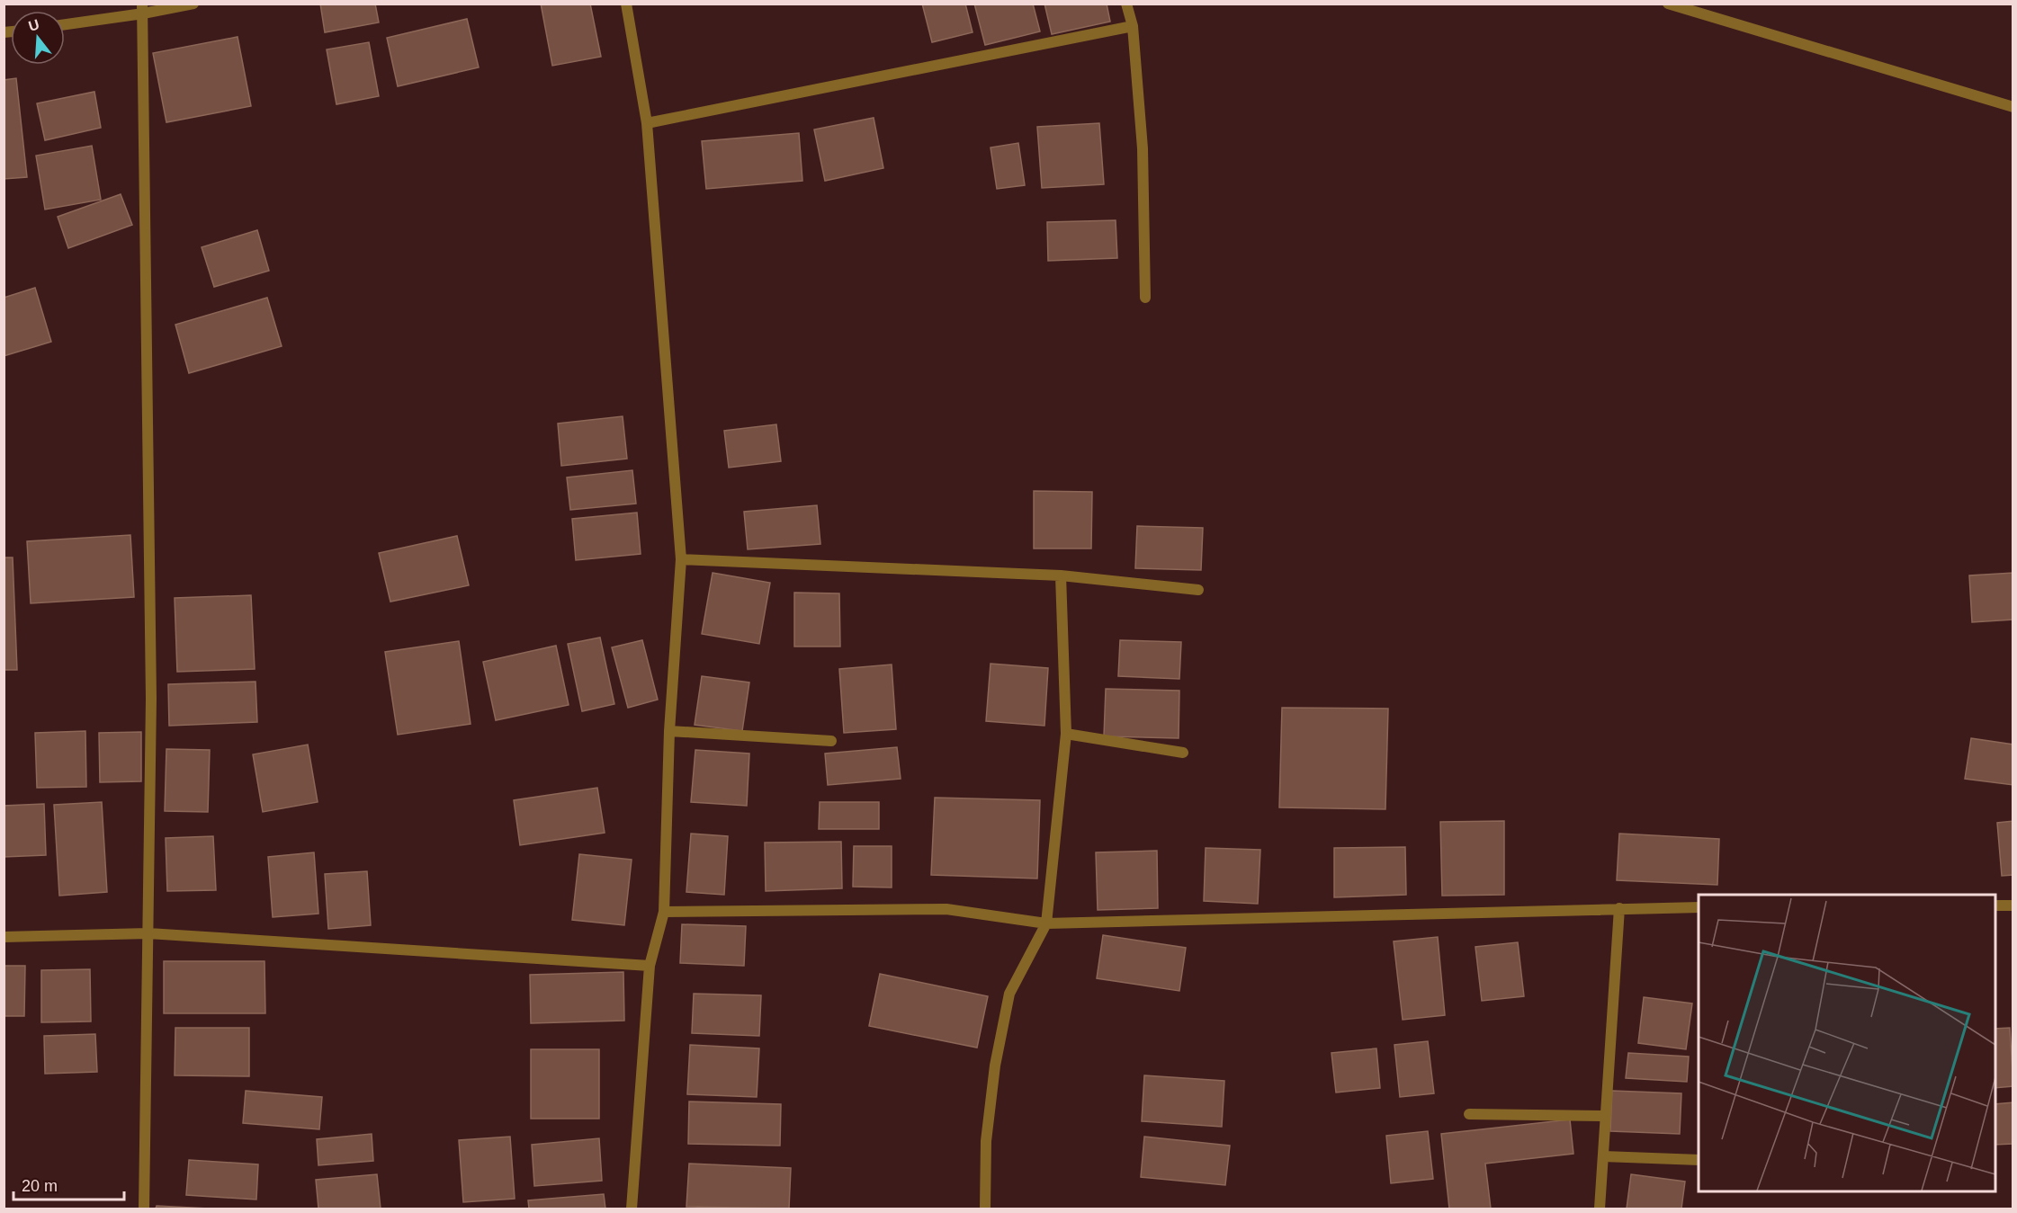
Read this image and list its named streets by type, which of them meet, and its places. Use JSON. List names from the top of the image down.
{
  "scale_bar": "20 m",
  "north": "top"
}
